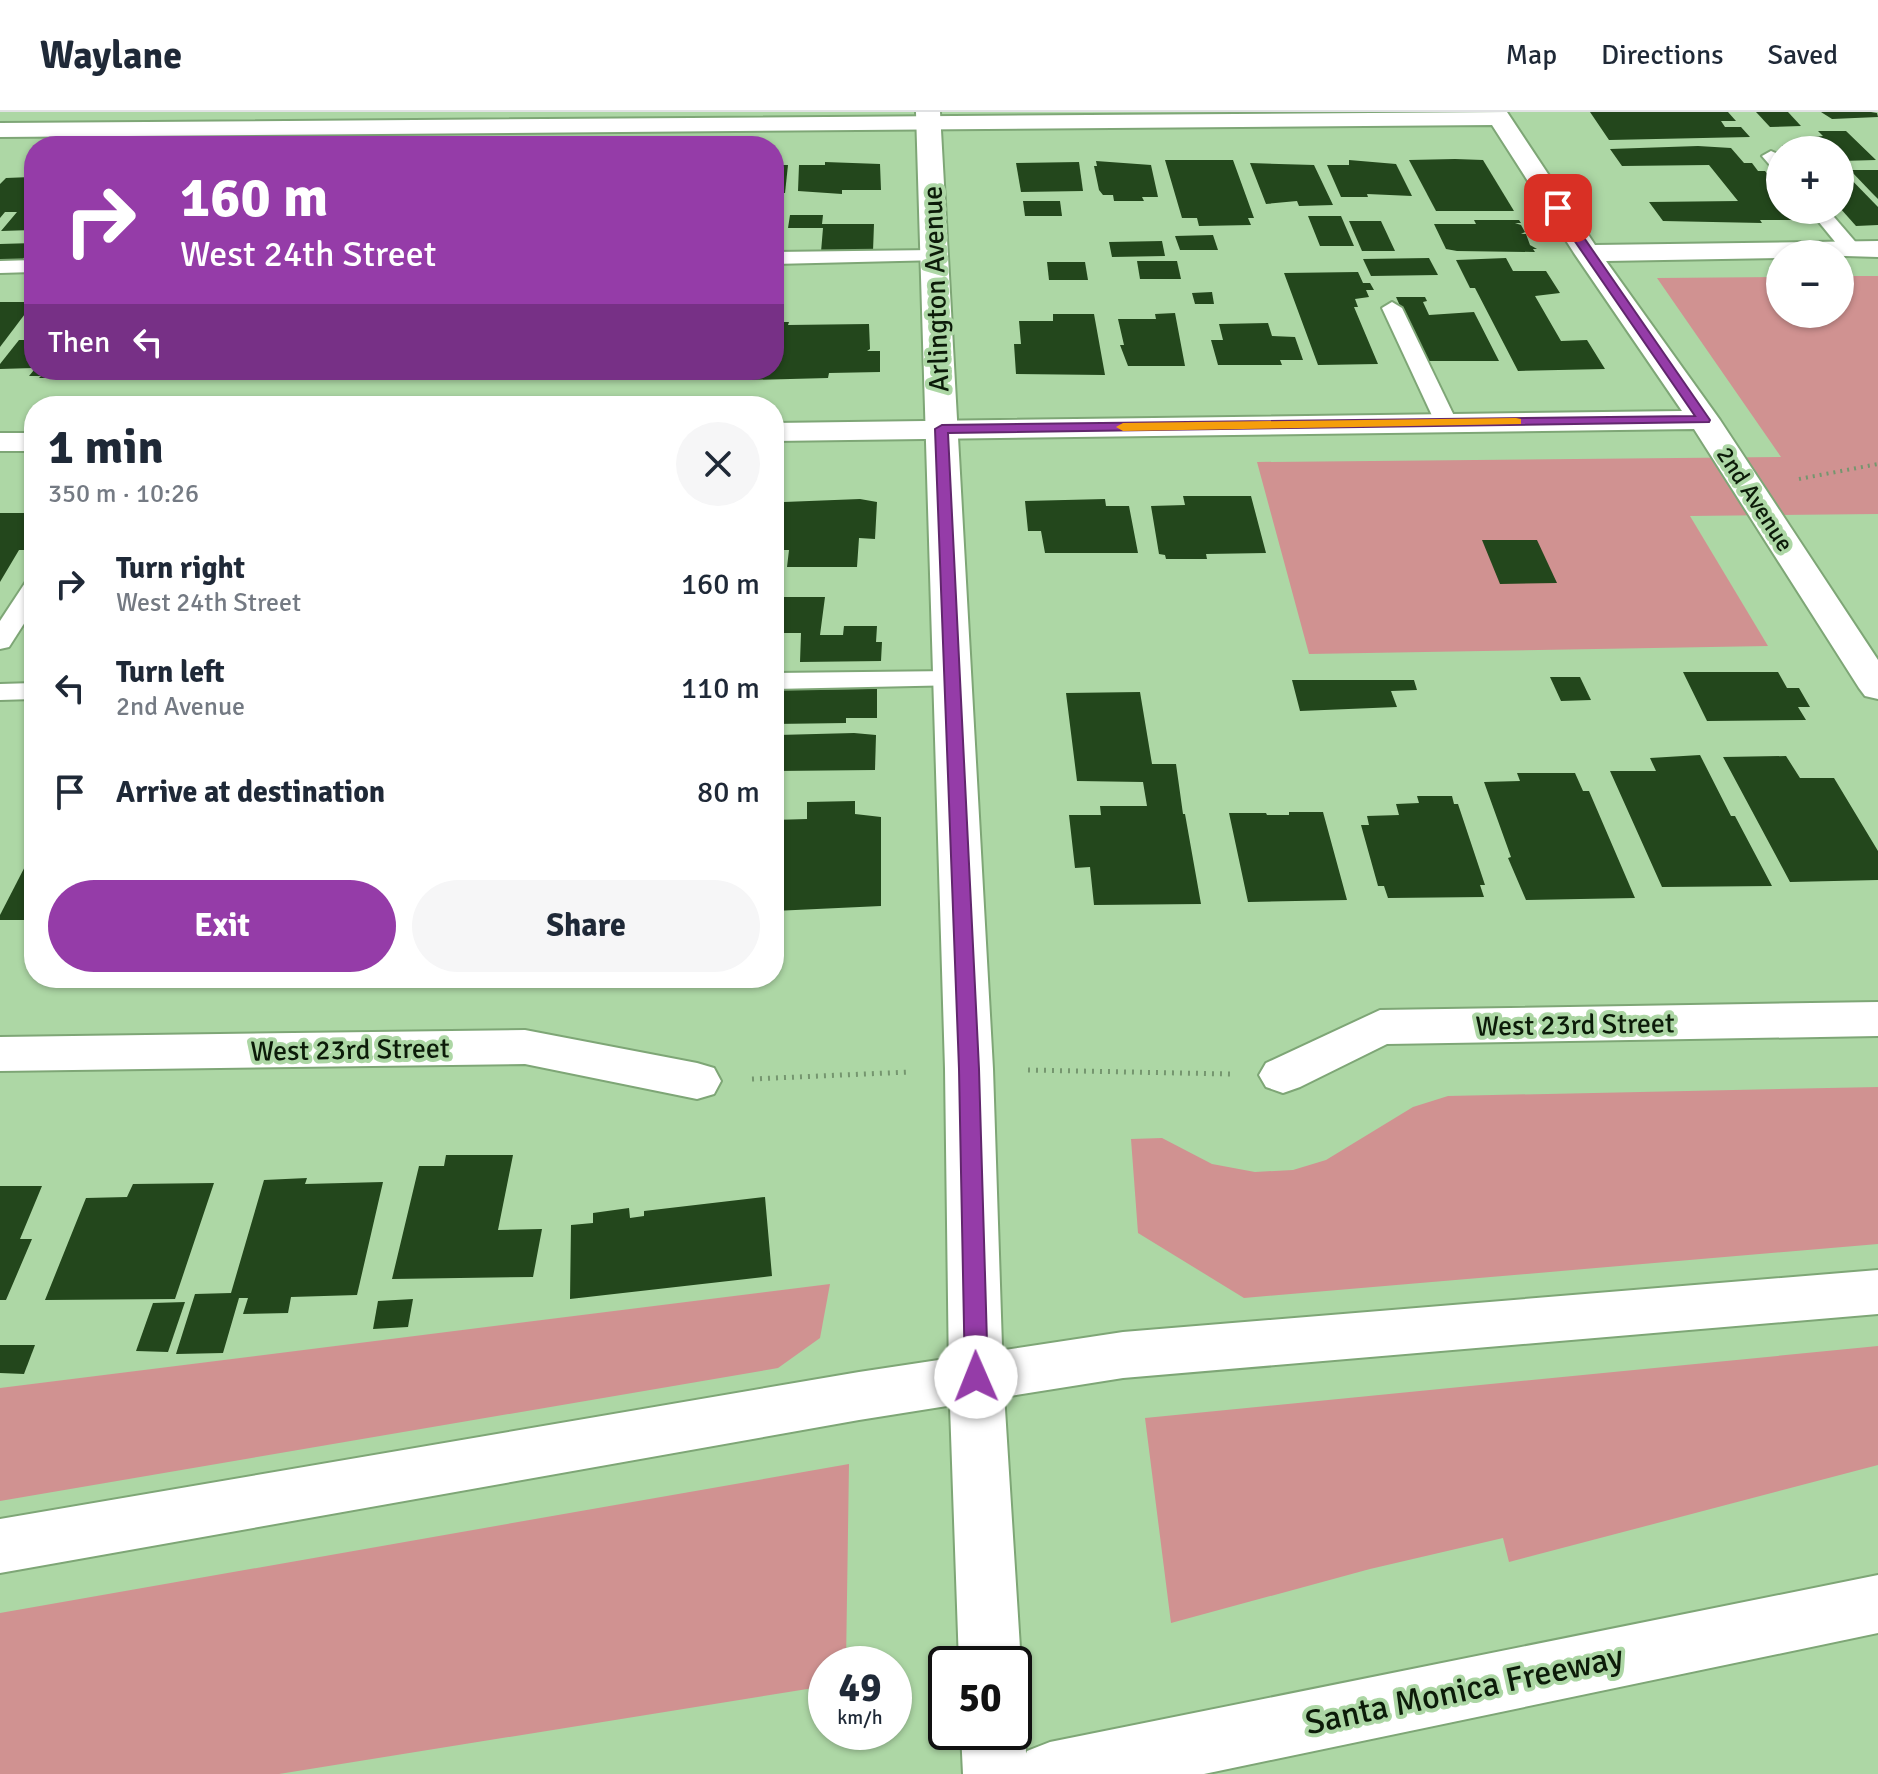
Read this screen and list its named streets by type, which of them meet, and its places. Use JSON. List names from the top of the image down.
{
  "streets": {
    "main road": [
      "Arlington Avenue",
      "2nd Avenue",
      "West 23rd Street",
      "Santa Monica Freeway"
    ]
  },
  "page": {
    "header": "Waylane",
    "nav": ["Map", "Directions", "Saved"],
    "map_buttons": ["+", "−"],
    "turn": ["160 m", "West 24th Street"],
    "then": "Then",
    "heading": ["1 min", "350 m · 10:26"],
    "list": [
      {
        "name": "Turn right",
        "note": "West 24th Street",
        "value": "160 m"
      },
      {
        "name": "Turn left",
        "note": "2nd Avenue",
        "value": "110 m"
      },
      {
        "name": "Arrive at destination",
        "value": "80 m"
      }
    ],
    "buttons": ["Exit", "Share"],
    "speed": "49 km/h",
    "limit": "50"
  }
}
